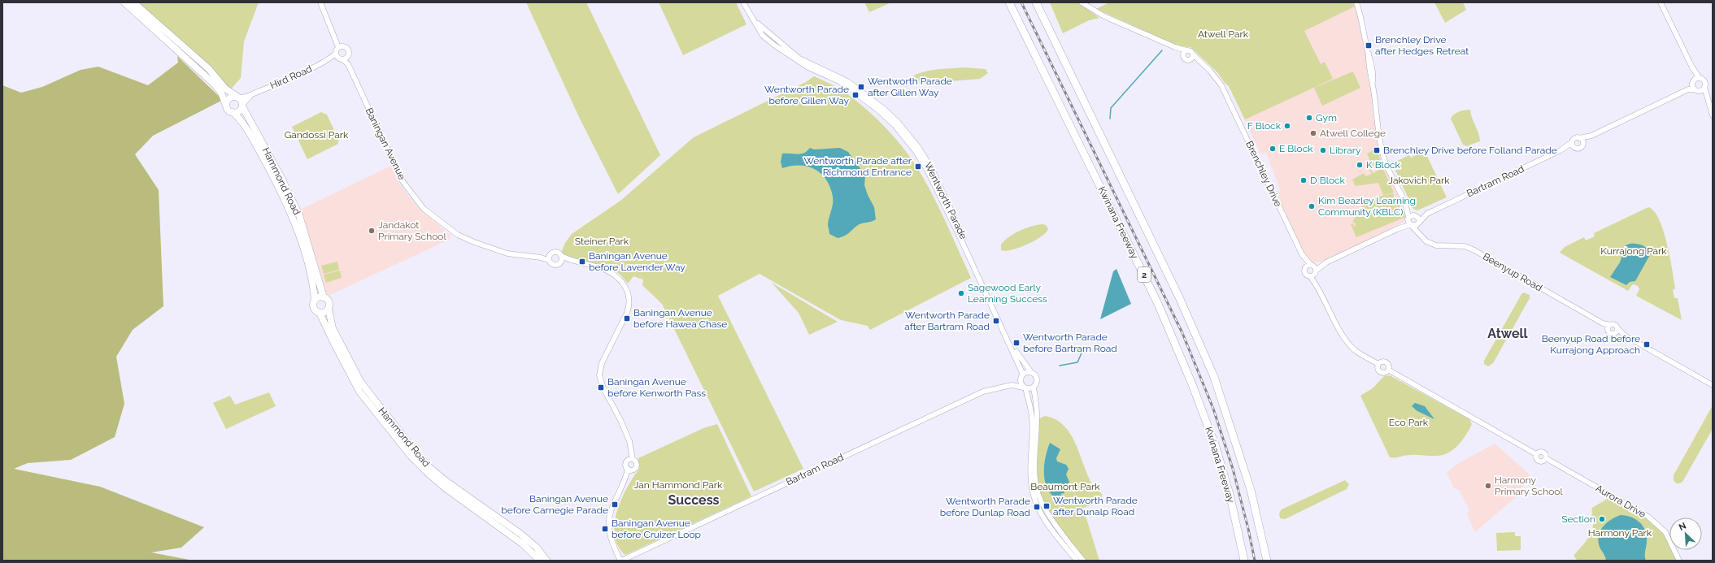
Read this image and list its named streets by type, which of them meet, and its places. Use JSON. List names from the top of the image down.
{
  "streets": {
    "highway": ["Kwinana Freeway", "2"],
    "main road": ["Hammond Road"],
    "street": [
      "Hird Road",
      "Baningan Avenue",
      "Brenchley Drive",
      "Bartram Road",
      "Wentworth Parade",
      "Beenyup Road",
      "Aurora Drive"
    ]
  },
  "crossings": [
    ["Hird Road", "Baningan Avenue"],
    ["Hird Road", "Hammond Road"],
    ["Bartram Road", "Wentworth Parade"]
  ],
  "districts": ["Atwell", "Success"],
  "parks": [
    "Atwell Park",
    "Gandossi Park",
    "Jakovich Park",
    "Steiner Park",
    "Kurrajong Park",
    "Eco Park",
    "Jan Hammond Park",
    "Beaumont Park",
    "Harmony Park"
  ],
  "places": {
    "transit": [
      "Brenchley Drive after Hedges Retreat",
      "Wentworth Parade after Gillen Way",
      "Wentworth Parade before Gillen Way",
      "Brenchley Drive before Folland Parade",
      "Wentworth Parade after Richmond Entrance",
      "Baningan Avenue before Lavender Way",
      "Baningan Avenue before Hawea Chase",
      "Wentworth Parade after Bartram Road",
      "Wentworth Parade before Bartram Road",
      "Beenyup Road before Kurrajong Approach",
      "Baningan Avenue before Kenworth Pass",
      "Baningan Avenue before Carnegie Parade",
      "Wentworth Parade after Dunalp Road",
      "Wentworth Parade before Dunlap Road",
      "Baningan Avenue before Cruizer Loop"
    ],
    "other": [
      "Gym",
      "F Block",
      "Atwell College",
      "E Block",
      "Library",
      "K Block",
      "D Block",
      "Kim Beazley Learning Community (KBLC)",
      "Jandakot Primary School",
      "Sagewood Early Learning Success",
      "Harmony Primary School",
      "Section"
    ]
  },
  "north": "top left"
}
